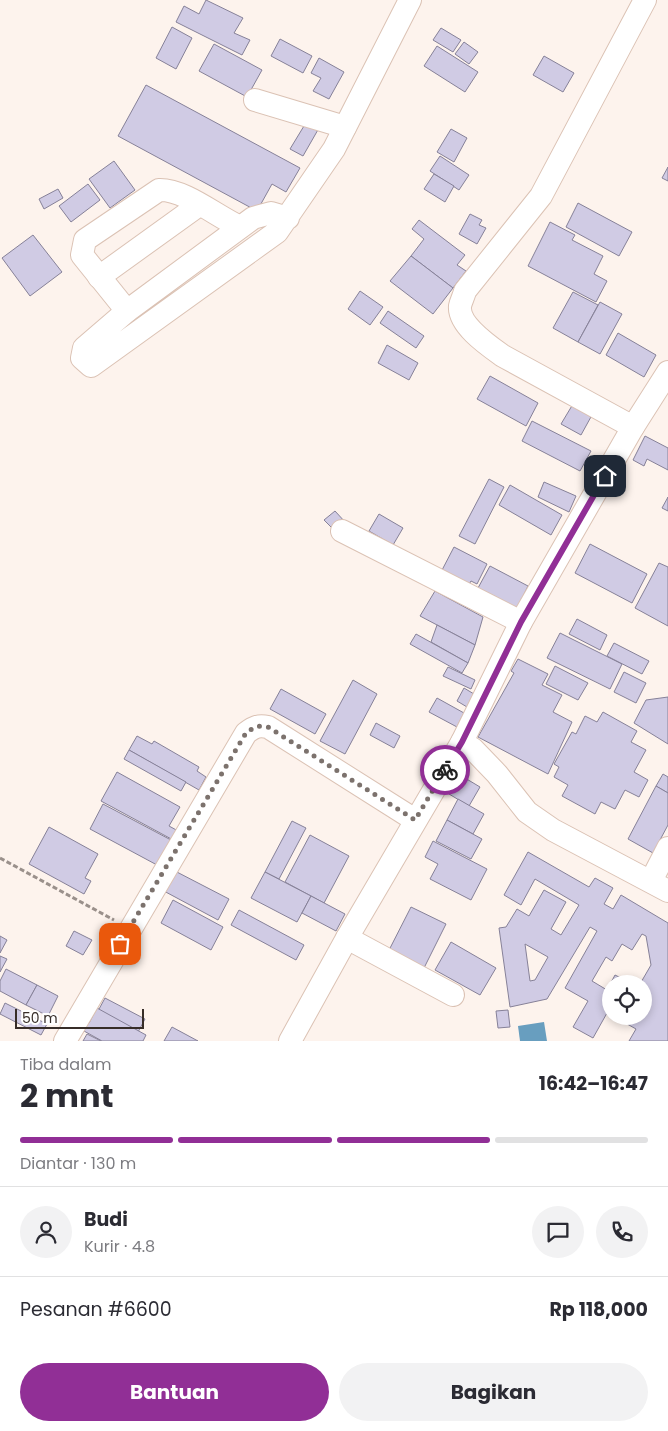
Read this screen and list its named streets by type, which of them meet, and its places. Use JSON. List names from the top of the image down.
{
  "scale_bar": "50 m",
  "page": {
    "scale": "50 m",
    "heading": ["2 mnt", "Tiba dalam", "16:42–16:47"],
    "panel": [
      "Budi",
      "Kurir · 4.8",
      "Pesanan #6600",
      "Rp 118,000"
    ],
    "bar": "Diantar · 130 m",
    "buttons": ["Bantuan", "Bagikan"]
  }
}
